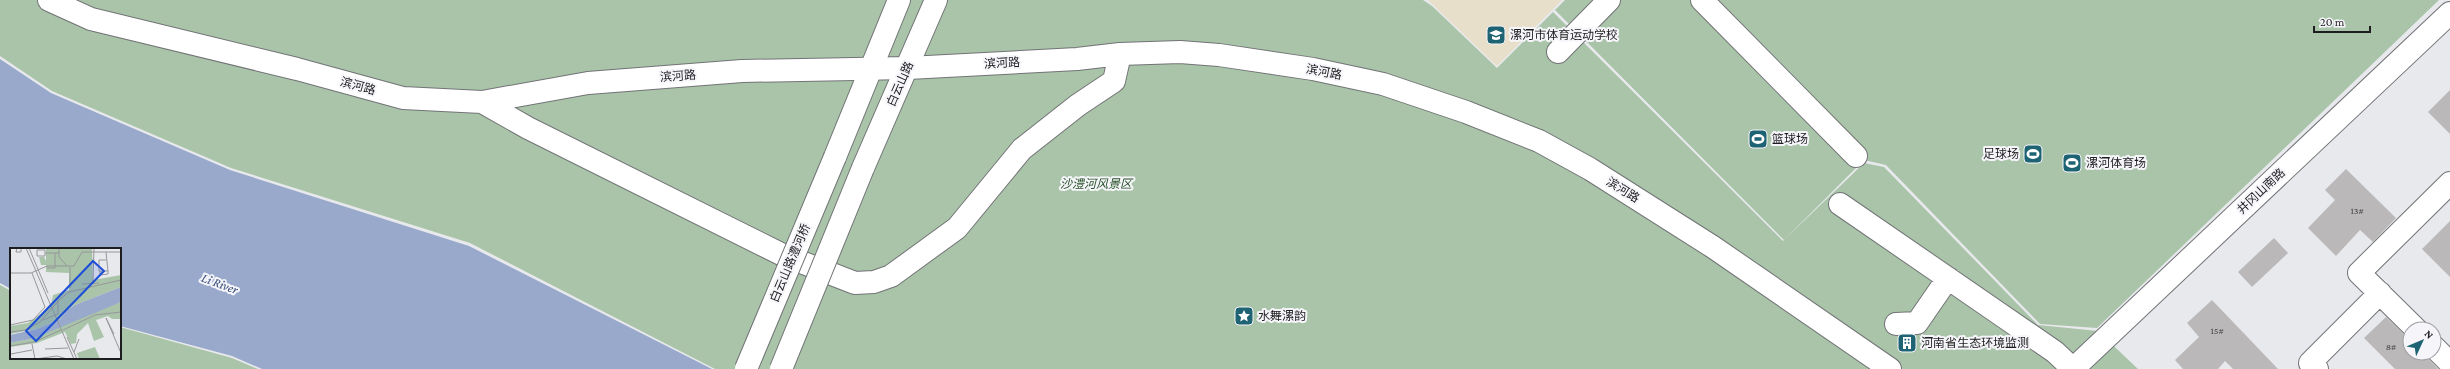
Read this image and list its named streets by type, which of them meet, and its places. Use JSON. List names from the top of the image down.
{
  "streets": {
    "main road": [
      "滨河路",
      "白云山路",
      "井冈山南路",
      "白云山路澧河桥"
    ]
  },
  "crossings": [
    ["滨河路", "白云山路"],
    ["滨河路", "白云山路澧河桥"]
  ],
  "water": ["Li River"],
  "parks": ["沙澧河风景区"],
  "places": {
    "school or university": ["漯河市体育运动学校"],
    "sports": ["篮球场", "足球场", "漯河体育场"],
    "place": ["水舞漯韵"],
    "building": ["河南省生态环境监测"]
  },
  "house_numbers": ["13#", "15#", "8#"],
  "scale_bar": "20 m",
  "north": "top right"
}
